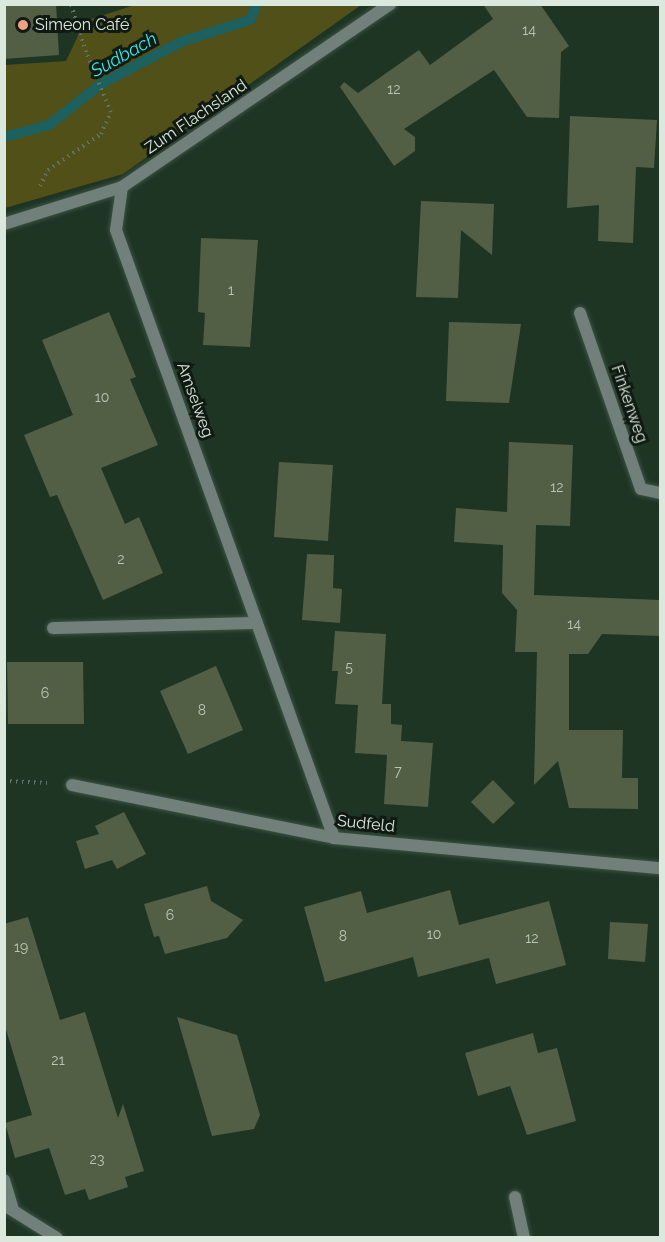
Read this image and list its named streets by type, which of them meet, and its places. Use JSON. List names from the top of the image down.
{
  "streets": {
    "street": [
      "Zum Flachsland",
      "Amselweg",
      "Finkenweg",
      "Sudfeld"
    ]
  },
  "crossings": [
    ["Zum Flachsland", "Amselweg"],
    ["Amselweg", "Sudfeld"]
  ],
  "water": ["Sudbach"],
  "places": ["Simeon Café"],
  "house_numbers": [
    "14",
    "12",
    "1",
    "10",
    "12",
    "2",
    "14",
    "5",
    "6",
    "8",
    "7",
    "6",
    "10",
    "8",
    "12",
    "19",
    "21",
    "23"
  ]
}
